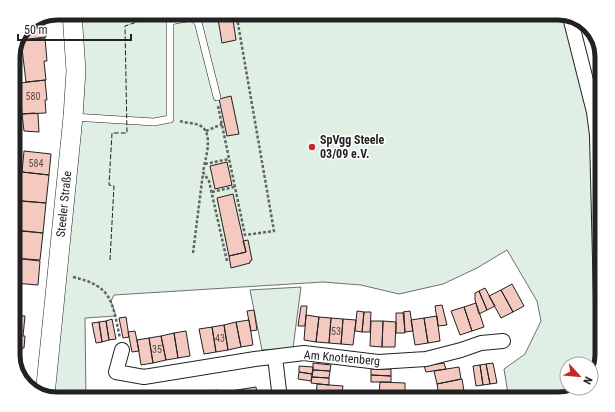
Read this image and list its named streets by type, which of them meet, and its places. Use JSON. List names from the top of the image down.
{
  "streets": {
    "main road": ["Steeler Straße"],
    "street": ["Am Knottenberg"]
  },
  "places": ["SpVgg Steele 03/09 e.V."],
  "house_numbers": [
    "580",
    "584",
    "53",
    "43",
    "35"
  ],
  "scale_bar": "50 m",
  "north": "bottom right"
}
